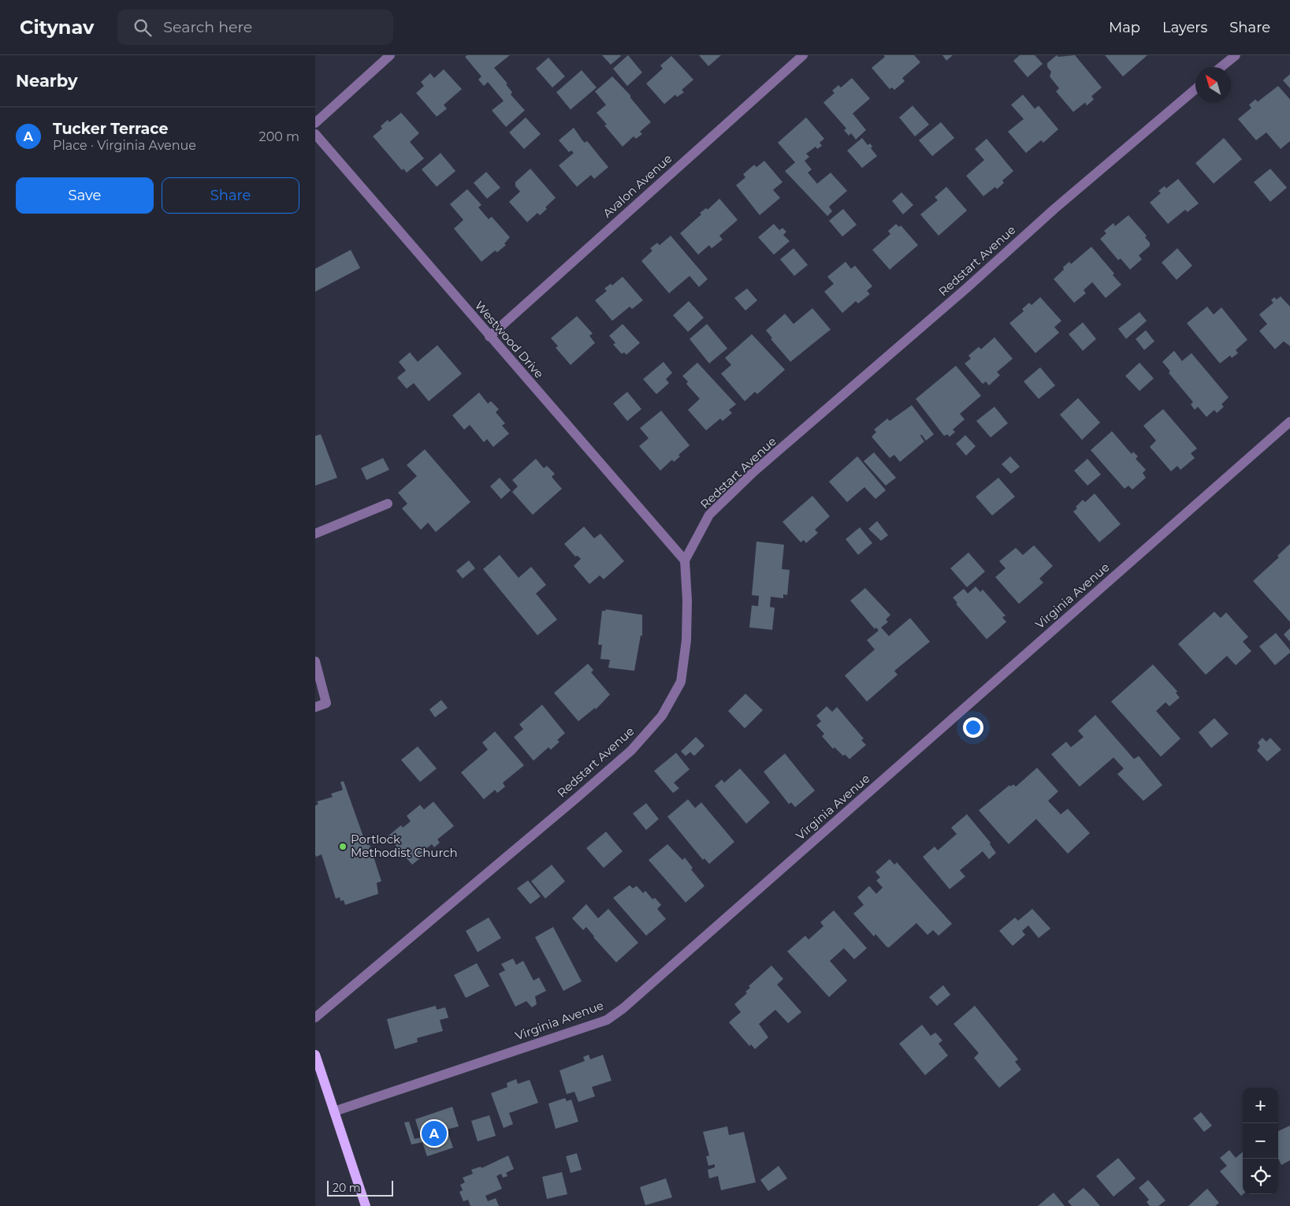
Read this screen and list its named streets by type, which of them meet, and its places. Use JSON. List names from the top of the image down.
{
  "streets": {
    "street": [
      "Avalon Avenue",
      "Redstart Avenue",
      "Westwood Drive",
      "Virginia Avenue"
    ]
  },
  "crossings": [
    ["Avalon Avenue", "Westwood Drive"],
    ["Redstart Avenue", "Westwood Drive"]
  ],
  "places": ["Portlock Methodist Church"],
  "scale_bar": "20 m",
  "north": "top left",
  "page": {
    "header": "Citynav",
    "search": "Search here",
    "nav": ["Map", "Layers", "Share"],
    "heading": "Nearby",
    "list": [
      {
        "mark": "A",
        "name": "Tucker Terrace",
        "note": "Place · Virginia Avenue",
        "value": "200 m"
      }
    ],
    "buttons": ["Save", "Share"],
    "map_buttons": ["+", "−"],
    "pins": "A",
    "scale": "20 m"
  }
}
